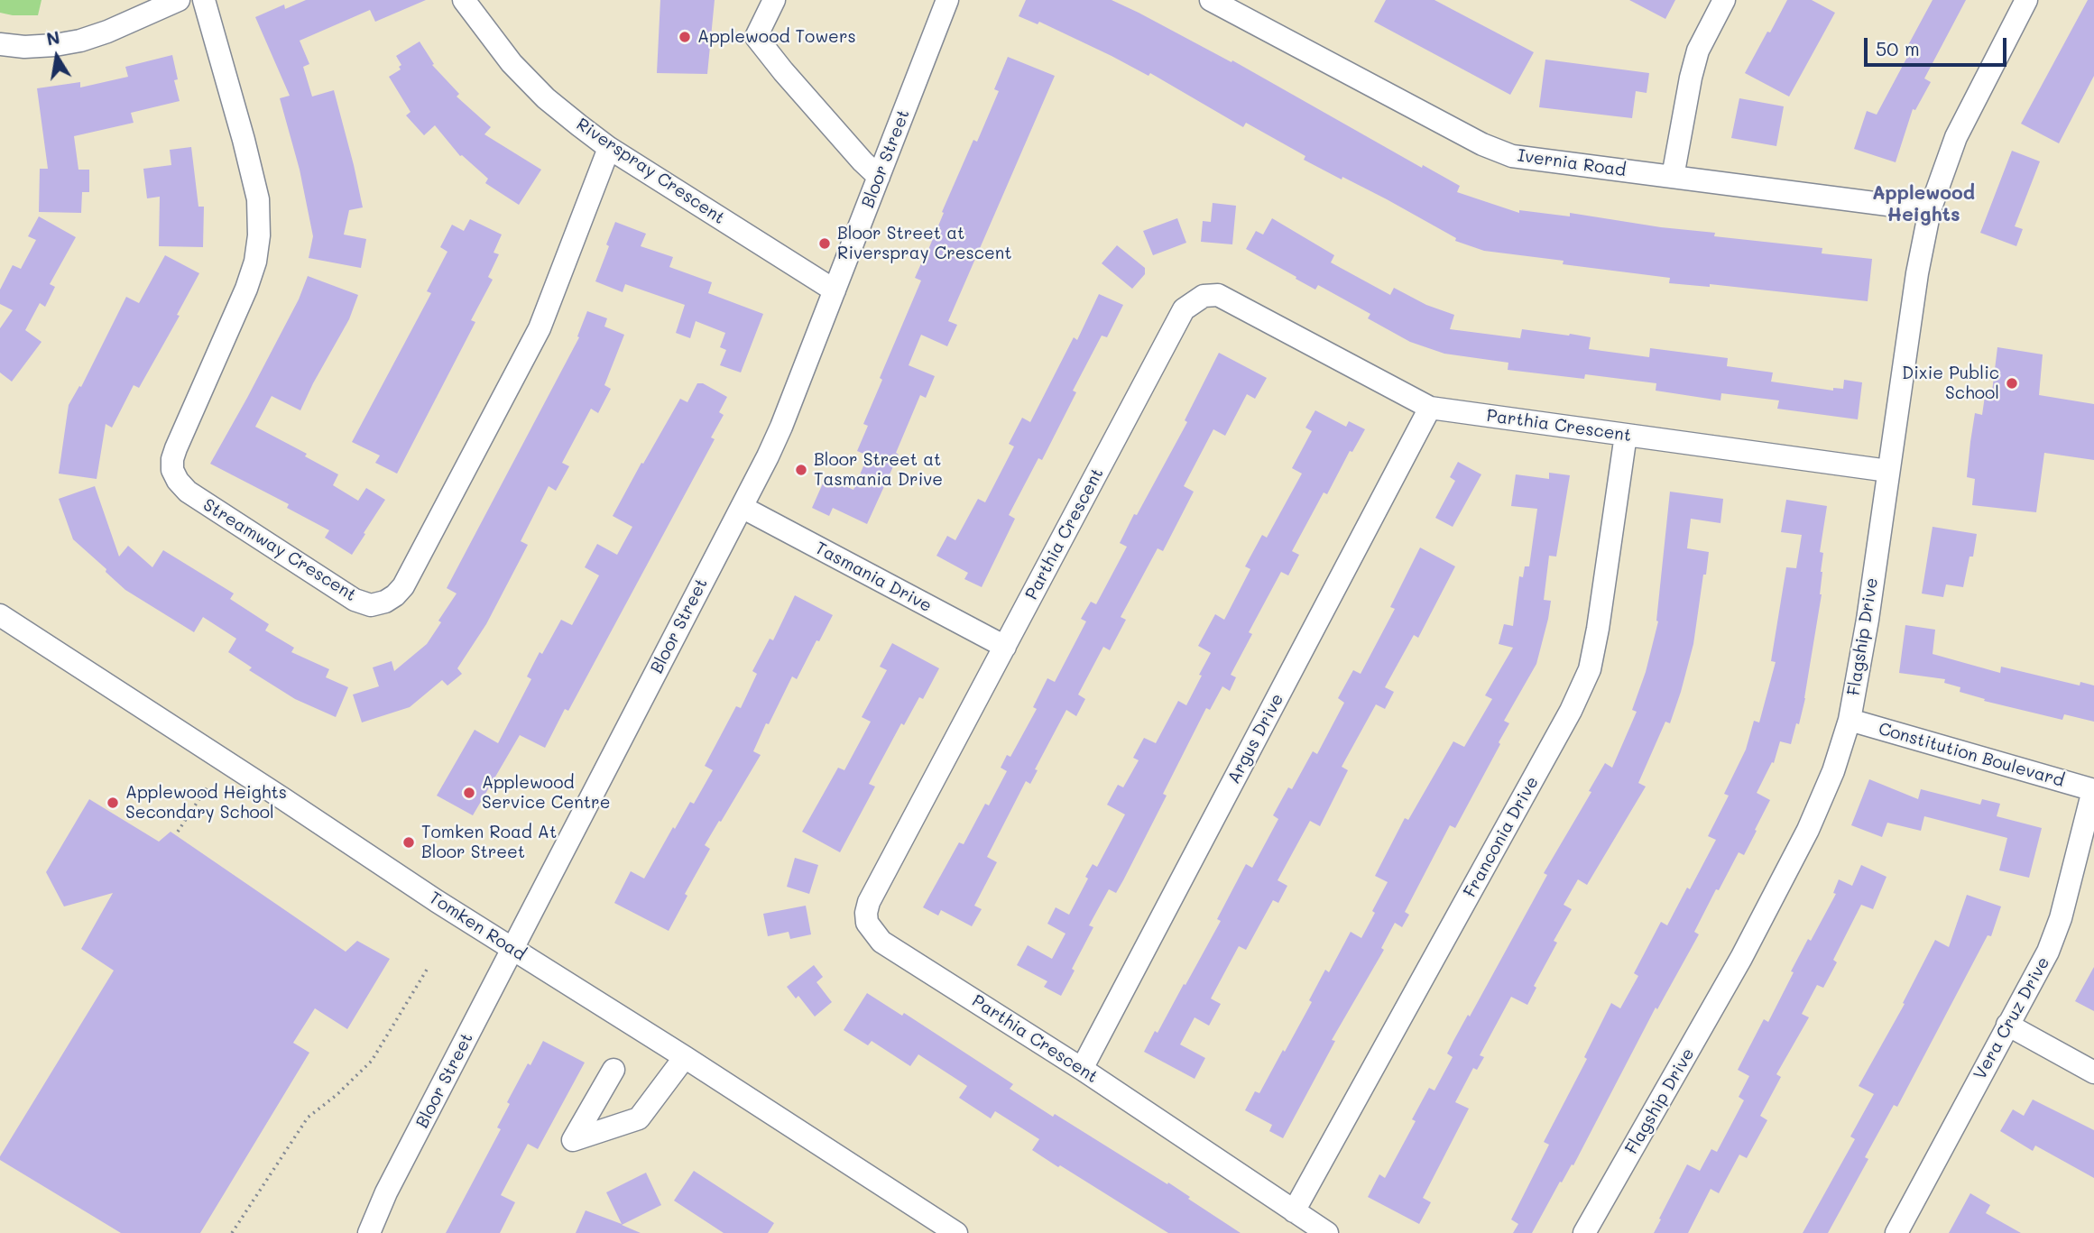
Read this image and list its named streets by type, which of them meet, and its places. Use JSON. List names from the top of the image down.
{
  "streets": {
    "street": [
      "Bloor Street",
      "Ivernia Road",
      "Riverspray Crescent",
      "Parthia Crescent",
      "Streamway Crescent",
      "Tasmania Drive",
      "Flagship Drive",
      "Argus Drive",
      "Constitution Boulevard",
      "Franconia Drive",
      "Tomken Road",
      "Vera Cruz Drive"
    ]
  },
  "crossings": [
    ["Bloor Street", "Riverspray Crescent"],
    ["Bloor Street", "Tasmania Drive"],
    ["Bloor Street", "Tomken Road"],
    ["Ivernia Road", "Flagship Drive"],
    ["Riverspray Crescent", "Streamway Crescent"],
    ["Parthia Crescent", "Tasmania Drive"],
    ["Parthia Crescent", "Flagship Drive"],
    ["Parthia Crescent", "Argus Drive"],
    ["Parthia Crescent", "Franconia Drive"],
    ["Flagship Drive", "Constitution Boulevard"],
    ["Constitution Boulevard", "Vera Cruz Drive"]
  ],
  "districts": ["Applewood Heights"],
  "places": [
    "Applewood Towers",
    "Bloor Street at Riverspray Crescent",
    "Dixie Public School",
    "Bloor Street at Tasmania Drive",
    "Applewood Service Centre",
    "Applewood Heights Secondary School",
    "Tomken Road At Bloor Street"
  ],
  "scale_bar": "50 m",
  "north": "top"
}
